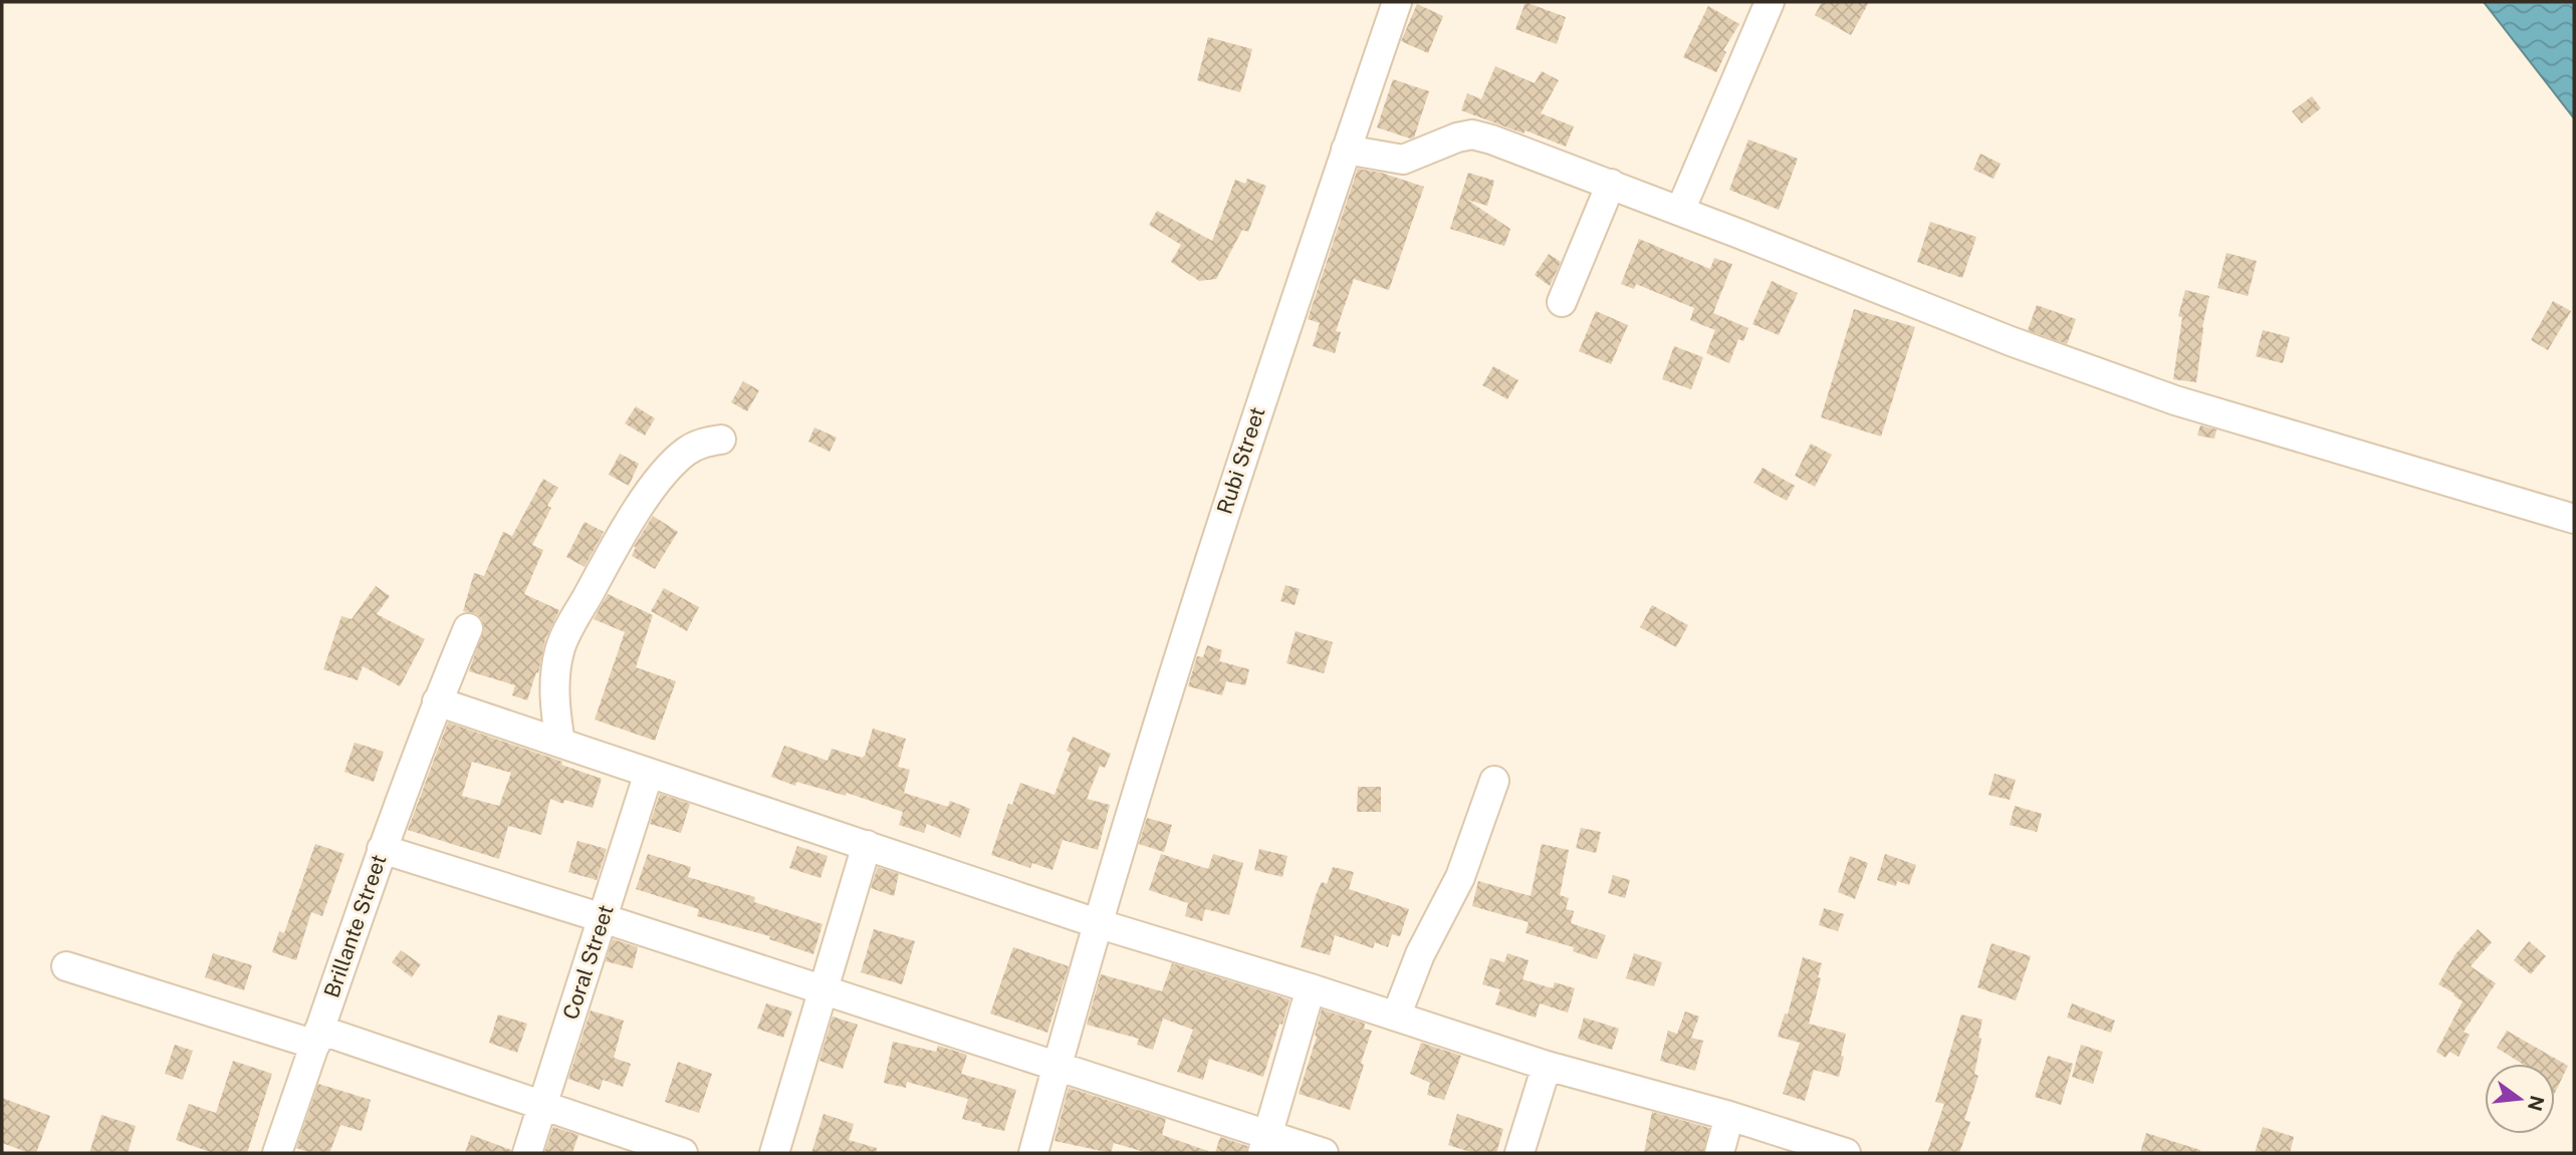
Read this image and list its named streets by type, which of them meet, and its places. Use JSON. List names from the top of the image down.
{
  "streets": {
    "street": ["Rubi Street", "Brillante Street", "Coral Street"]
  },
  "north": "right"
}
